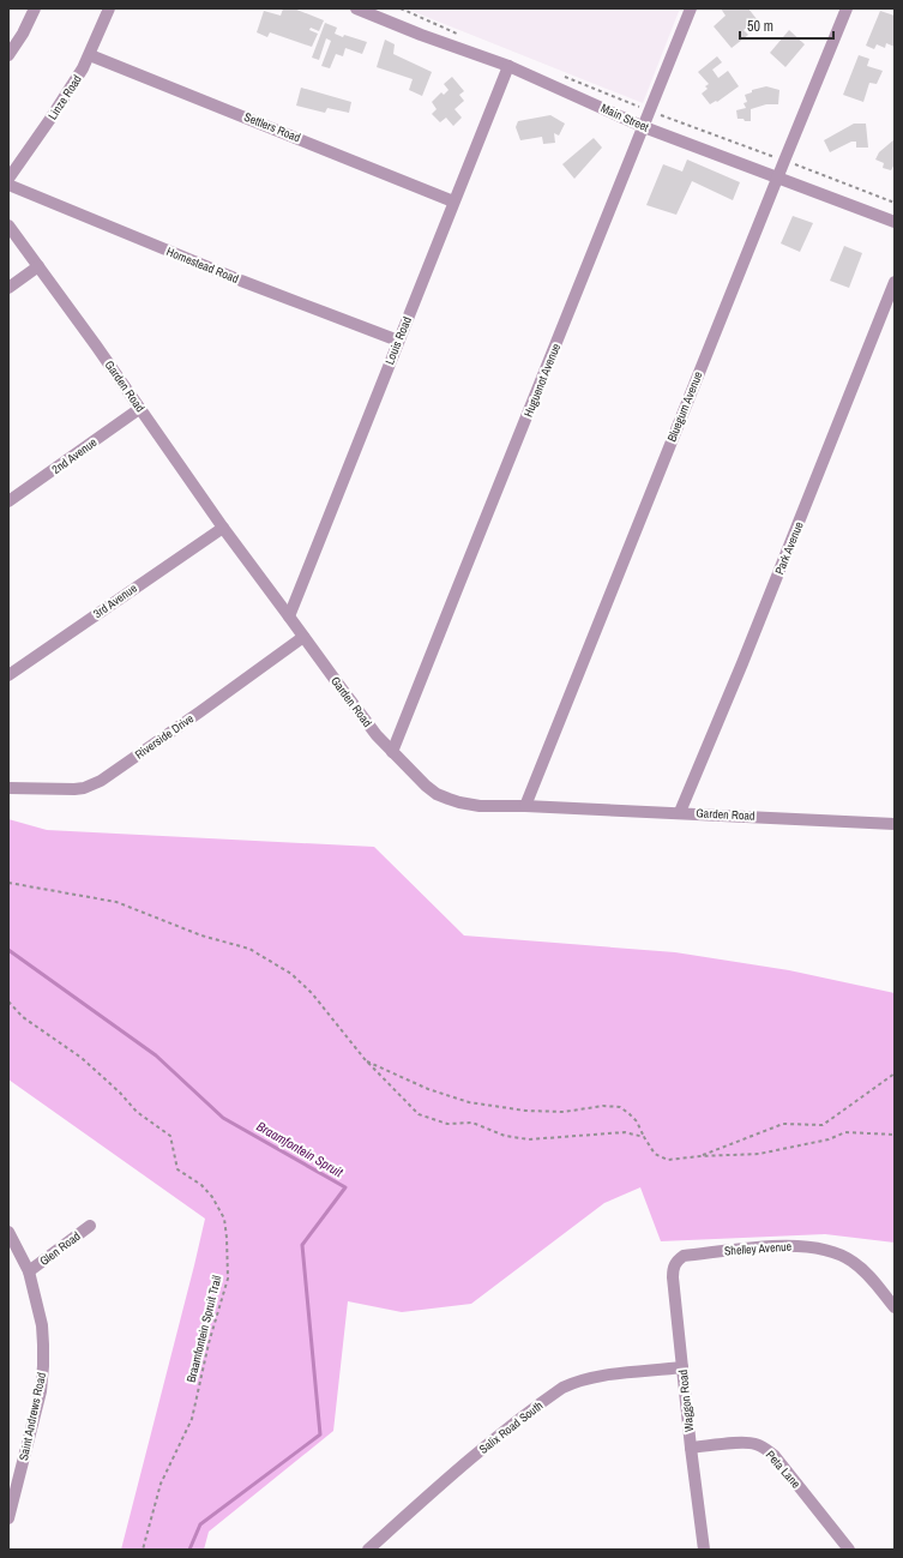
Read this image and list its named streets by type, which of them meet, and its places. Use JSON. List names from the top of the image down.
{
  "streets": {
    "street": [
      "Linze Road",
      "Main Street",
      "Settlers Road",
      "Homestead Road",
      "Louis Road",
      "Huguenot Avenue",
      "Garden Road",
      "Bluegum Avenue",
      "2nd Avenue",
      "Park Avenue",
      "3rd Avenue",
      "Riverside Drive",
      "Glen Road",
      "Shelley Avenue",
      "Waggon Road",
      "Saint Andrews Road",
      "Salix Road South",
      "Peta Lane"
    ],
    "path": ["Braamfontein Spruit Trail"]
  },
  "crossings": [
    ["Linze Road", "Settlers Road"],
    ["Main Street", "Louis Road"],
    ["Main Street", "Huguenot Avenue"],
    ["Main Street", "Bluegum Avenue"],
    ["Settlers Road", "Louis Road"],
    ["Homestead Road", "Louis Road"],
    ["Louis Road", "Garden Road"],
    ["Huguenot Avenue", "Garden Road"],
    ["Garden Road", "Bluegum Avenue"],
    ["Garden Road", "2nd Avenue"],
    ["Garden Road", "Park Avenue"],
    ["Garden Road", "3rd Avenue"],
    ["Garden Road", "Riverside Drive"],
    ["Glen Road", "Saint Andrews Road"],
    ["Shelley Avenue", "Waggon Road"],
    ["Waggon Road", "Salix Road South"],
    ["Waggon Road", "Peta Lane"]
  ],
  "water": ["Braamfontein Spruit"],
  "scale_bar": "50 m"
}
